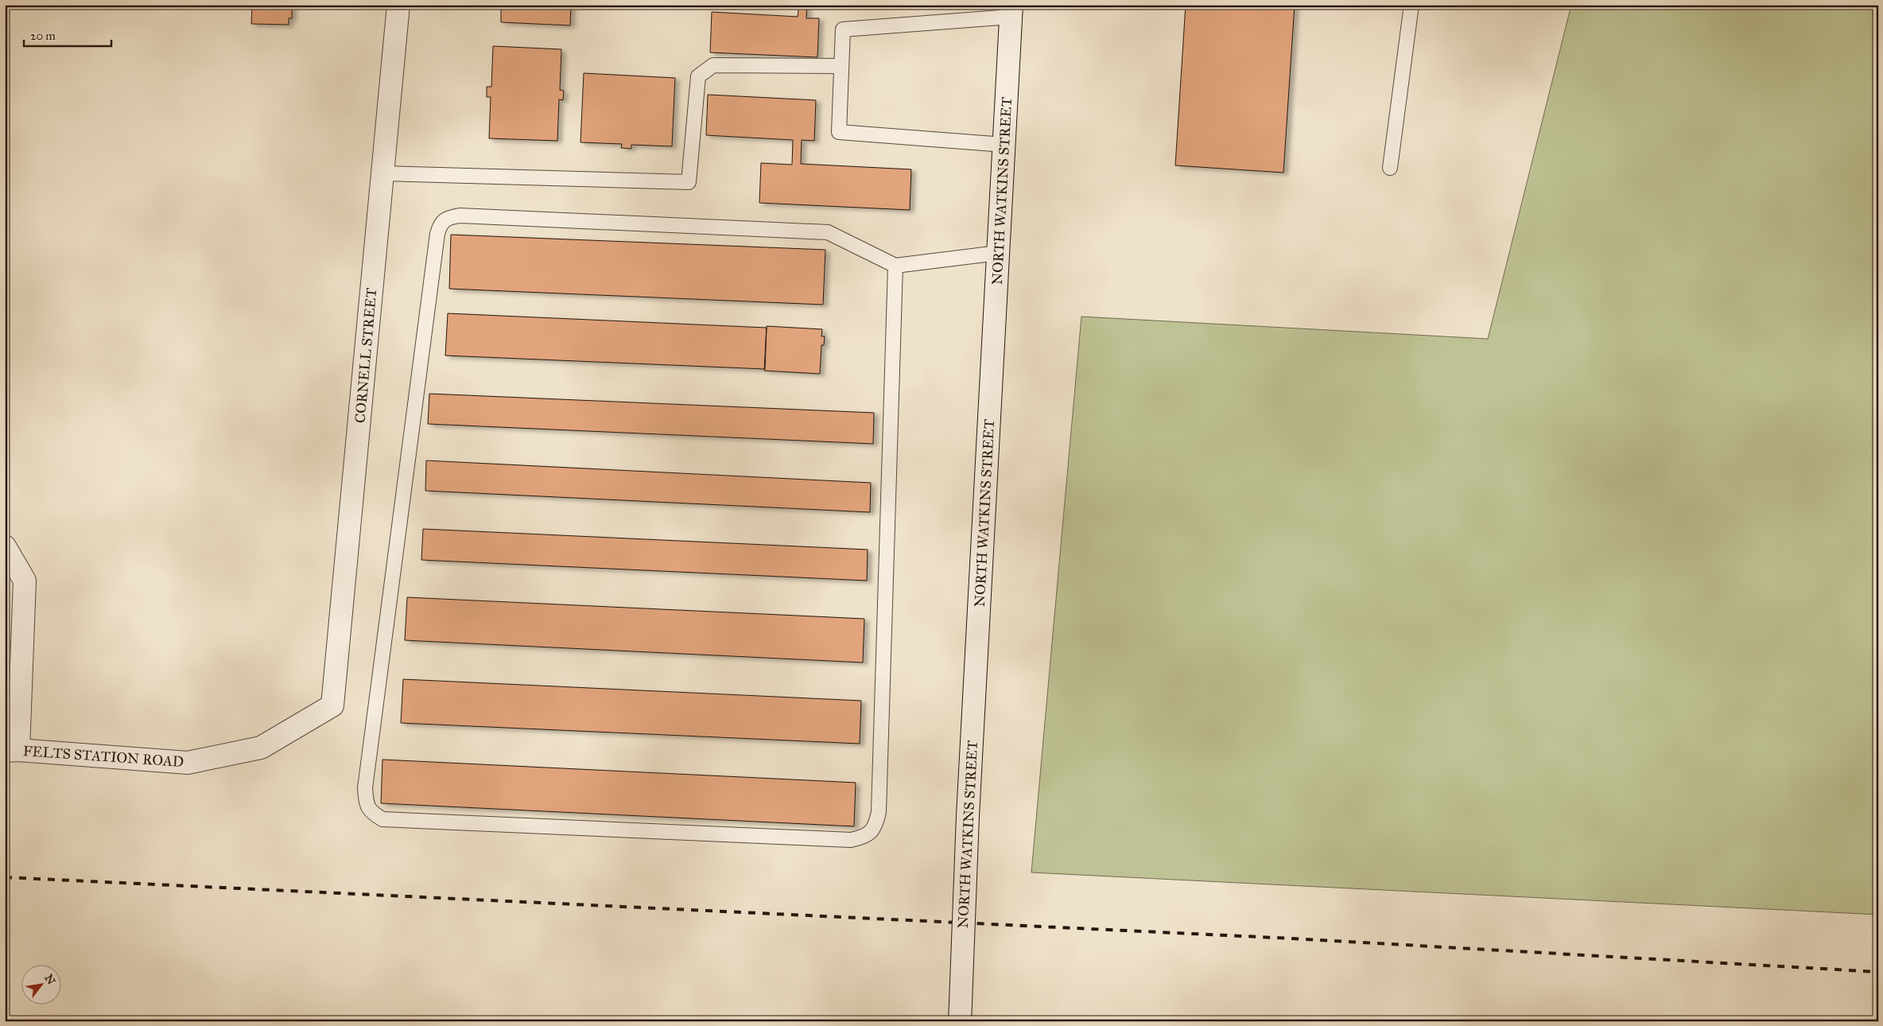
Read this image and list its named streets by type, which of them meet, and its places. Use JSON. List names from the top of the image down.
{
  "streets": {
    "street": ["NORTH WATKINS STREET", "CORNELL STREET", "FELTS STATION ROAD"]
  },
  "crossings": [
    ["CORNELL STREET", "FELTS STATION ROAD"]
  ],
  "scale_bar": "20 m",
  "north": "top right"
}
